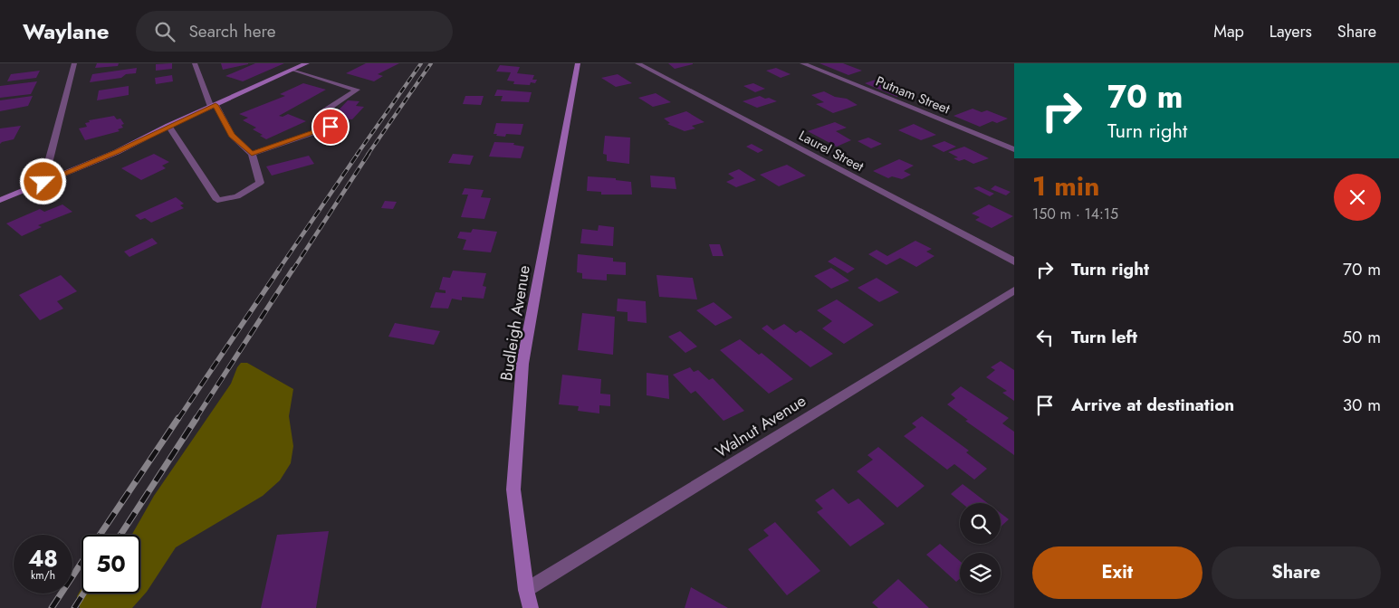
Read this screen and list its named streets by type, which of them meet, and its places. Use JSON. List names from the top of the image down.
{
  "streets": {
    "main road": ["Budleigh Avenue"],
    "street": ["Putnam Street", "Laurel Street", "Walnut Avenue"]
  },
  "crossings": [
    ["Budleigh Avenue", "Walnut Avenue"]
  ],
  "page": {
    "header": "Waylane",
    "search": "Search here",
    "nav": ["Map", "Layers", "Share"],
    "turn": ["70 m", "Turn right"],
    "heading": ["1 min", "150 m · 14:15"],
    "list": [
      {
        "name": "Turn right",
        "value": "70 m"
      },
      {
        "name": "Turn left",
        "value": "50 m"
      },
      {
        "name": "Arrive at destination",
        "value": "30 m"
      }
    ],
    "speed": "48 km/h",
    "limit": "50",
    "buttons": ["Exit", "Share"]
  }
}
